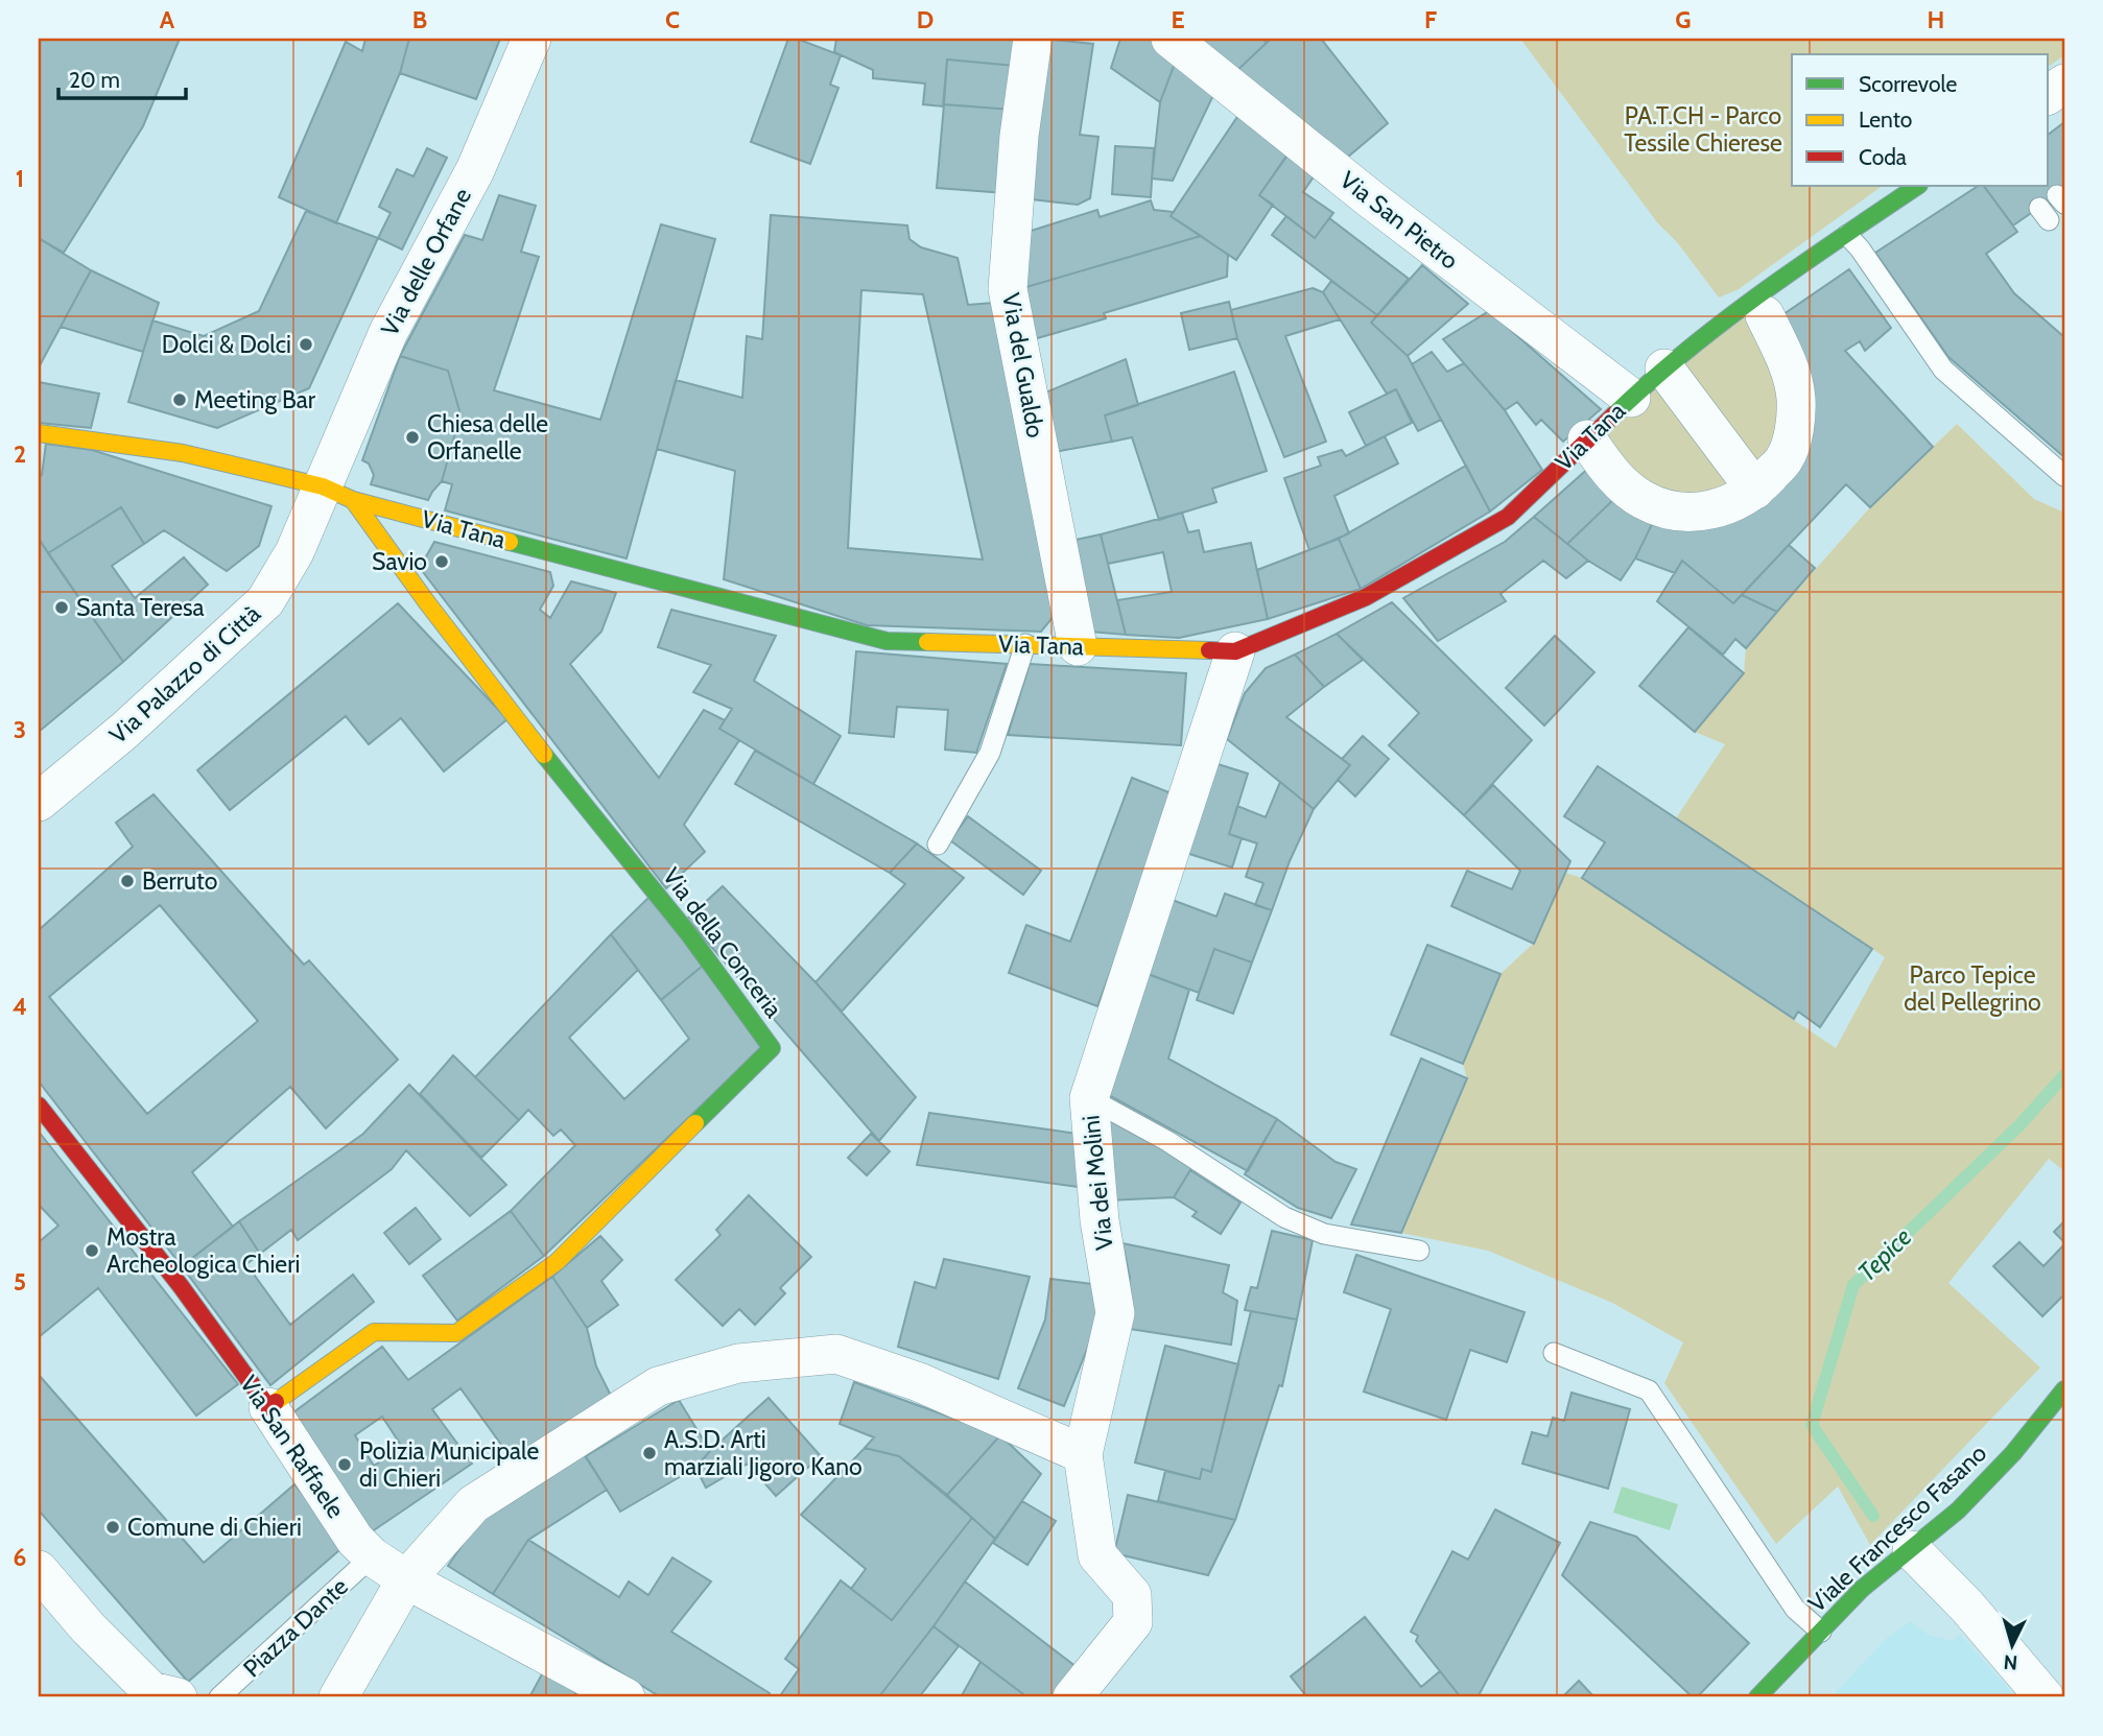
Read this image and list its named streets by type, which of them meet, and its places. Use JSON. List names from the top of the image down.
{
  "streets": {
    "street": [
      "Via San Pietro",
      "Via delle Orfane",
      "Via del Gualdo",
      "Via Tana",
      "Via Palazzo di Città",
      "Via della Conceria",
      "Via dei Molini",
      "Via San Raffaele",
      "Viale Francesco Fasano"
    ],
    "lane": ["Piazza Dante"]
  },
  "crossings": [
    ["Via San Pietro", "Via Tana"],
    ["Via delle Orfane", "Via Tana"],
    ["Via delle Orfane", "Via Palazzo di Città"],
    ["Via delle Orfane", "Via della Conceria"],
    ["Via del Gualdo", "Via Tana"],
    ["Via Tana", "Via Palazzo di Città"],
    ["Via Tana", "Via della Conceria"],
    ["Via Tana", "Via dei Molini"],
    ["Via Palazzo di Città", "Via della Conceria"],
    ["Via della Conceria", "Via San Raffaele"],
    ["Via San Raffaele", "Piazza Dante"]
  ],
  "water": ["Tepice"],
  "parks": ["PA.T.CH - Parco Tessile Chierese", "Parco Tepice del Pellegrino"],
  "places": [
    "Dolci & Dolci",
    "Meeting Bar",
    "Chiesa delle Orfanelle",
    "Savio",
    "Santa Teresa",
    "Berruto",
    "Mostra Archeologica Chieri",
    "A.S.D. Arti marziali Jigoro Kano",
    "Polizia Municipale di Chieri",
    "Comune di Chieri"
  ],
  "legend": ["Scorrevole", "Lento", "Coda"],
  "scale_bar": "20 m",
  "north": "bottom",
  "grid": {
    "columns": [
      "A",
      "B",
      "C",
      "D",
      "E",
      "F",
      "G",
      "H"
    ],
    "rows": [
      "1",
      "2",
      "3",
      "4",
      "5",
      "6"
    ]
  }
}
